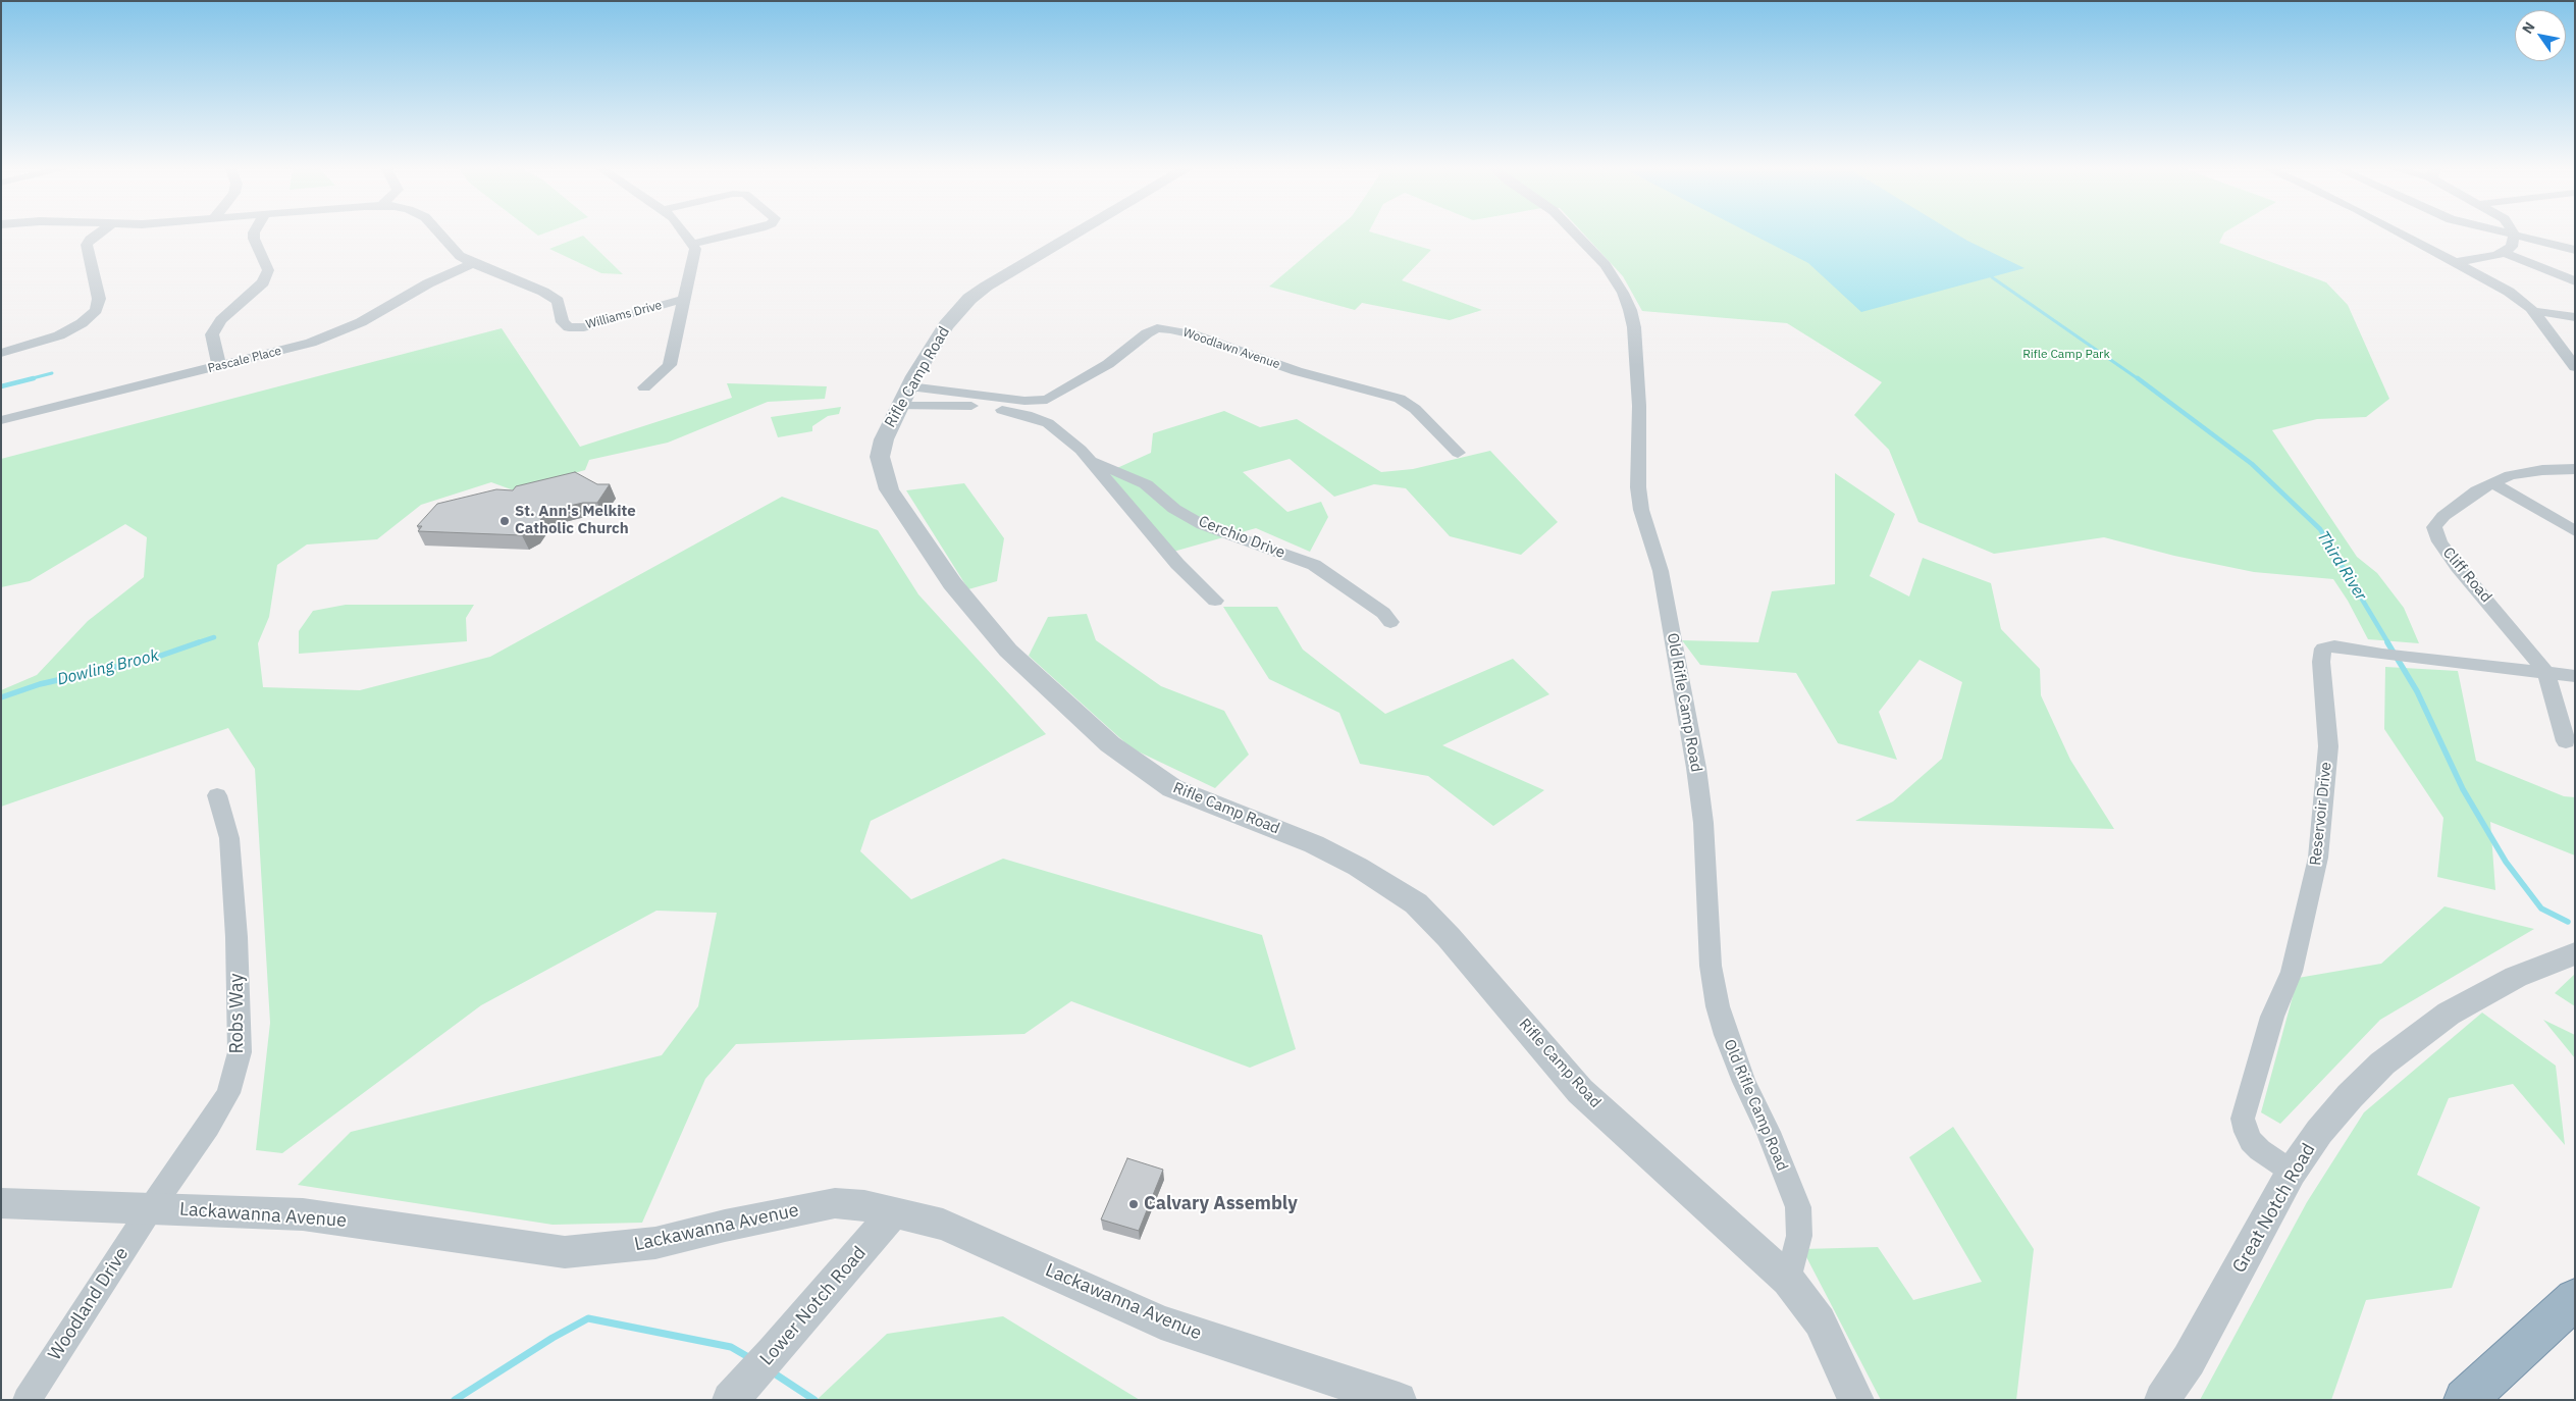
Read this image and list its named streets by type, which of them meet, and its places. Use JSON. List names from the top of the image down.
{
  "streets": {
    "street": [
      "Williams Drive",
      "Woodlawn Avenue",
      "Pascale Place",
      "Rifle Camp Road",
      "Cerchio Drive",
      "Cliff Road",
      "Old Rifle Camp Road",
      "Reservoir Drive",
      "Robs Way",
      "Great Notch Road",
      "Lackawanna Avenue",
      "Woodland Drive",
      "Lower Notch Road"
    ]
  },
  "crossings": [
    ["Williams Drive", "Pascale Place"],
    ["Woodlawn Avenue", "Rifle Camp Road"],
    ["Woodlawn Avenue", "Cerchio Drive"],
    ["Rifle Camp Road", "Cerchio Drive"],
    ["Rifle Camp Road", "Old Rifle Camp Road"],
    ["Cliff Road", "Reservoir Drive"],
    ["Reservoir Drive", "Great Notch Road"],
    ["Robs Way", "Lackawanna Avenue"],
    ["Robs Way", "Woodland Drive"],
    ["Lackawanna Avenue", "Woodland Drive"],
    ["Lackawanna Avenue", "Lower Notch Road"]
  ],
  "water": ["Third River", "Dowling Brook"],
  "parks": ["Rifle Camp Park"],
  "places": ["St. Ann's Melkite Catholic Church", "Calvary Assembly"],
  "north": "top left"
}
